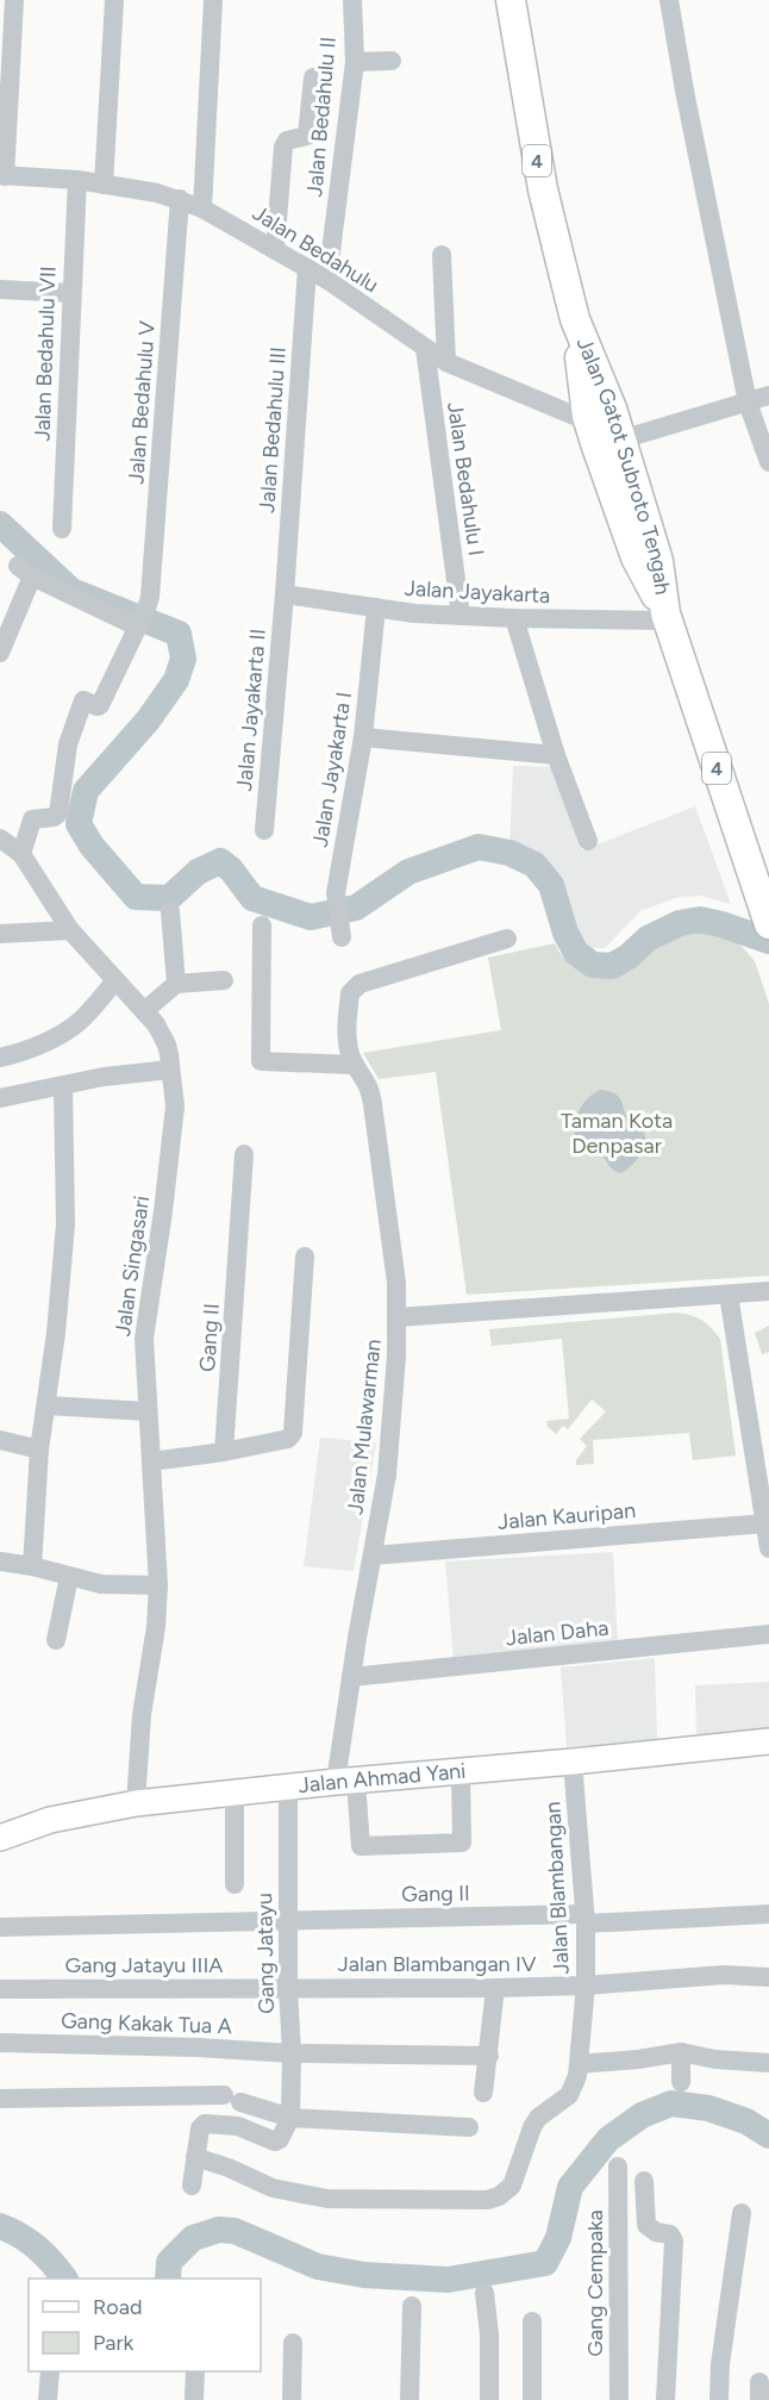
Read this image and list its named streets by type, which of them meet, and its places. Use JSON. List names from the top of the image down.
{
  "streets": {
    "highway": ["4", "Jalan Gatot Subroto Tengah"],
    "main road": ["Jalan Ahmad Yani"],
    "street": [
      "Jalan Bedahulu II",
      "Jalan Bedahulu",
      "Jalan Bedahulu VII",
      "Jalan Bedahulu V",
      "Jalan Bedahulu III",
      "Jalan Bedahulu I",
      "Jalan Jayakarta",
      "Jalan Jayakarta II",
      "Jalan Jayakarta I",
      "Jalan Singasari",
      "Gang II",
      "Jalan Mulawarman",
      "Jalan Kauripan",
      "Jalan Daha",
      "Jalan Blambangan",
      "Gang Jatayu",
      "Jalan Blambangan IV",
      "Gang Jatayu IIIA",
      "Gang Kakak Tua A",
      "Gang Cempaka"
    ]
  },
  "crossings": [
    ["Jalan Bedahulu II", "Jalan Bedahulu"],
    ["4", "Jalan Bedahulu"],
    ["4", "Jalan Gatot Subroto Tengah"],
    ["4", "Jalan Jayakarta"],
    ["Jalan Bedahulu", "Jalan Bedahulu VII"],
    ["Jalan Bedahulu", "Jalan Bedahulu V"],
    ["Jalan Bedahulu", "Jalan Bedahulu III"],
    ["Jalan Bedahulu", "Jalan Bedahulu I"],
    ["Jalan Bedahulu V", "Jalan Singasari"],
    ["Jalan Bedahulu III", "Jalan Jayakarta"],
    ["Jalan Bedahulu III", "Jalan Jayakarta II"],
    ["Jalan Gatot Subroto Tengah", "Jalan Jayakarta"],
    ["Jalan Bedahulu I", "Jalan Jayakarta"],
    ["Jalan Jayakarta", "Jalan Jayakarta II"],
    ["Jalan Jayakarta", "Jalan Jayakarta I"],
    ["Jalan Singasari", "Jalan Ahmad Yani"],
    ["Gang II", "Jalan Blambangan"],
    ["Gang II", "Gang Jatayu"],
    ["Jalan Mulawarman", "Jalan Kauripan"],
    ["Jalan Mulawarman", "Jalan Daha"],
    ["Jalan Mulawarman", "Jalan Ahmad Yani"],
    ["Jalan Ahmad Yani", "Jalan Blambangan"],
    ["Jalan Ahmad Yani", "Gang Jatayu"],
    ["Jalan Blambangan", "Jalan Blambangan IV"],
    ["Gang Jatayu", "Jalan Blambangan IV"],
    ["Gang Jatayu", "Gang Jatayu IIIA"],
    ["Gang Jatayu", "Gang Kakak Tua A"],
    ["Jalan Blambangan IV", "Gang Jatayu IIIA"]
  ],
  "parks": ["Taman Kota Denpasar"],
  "legend": ["Road", "Park"]
}
